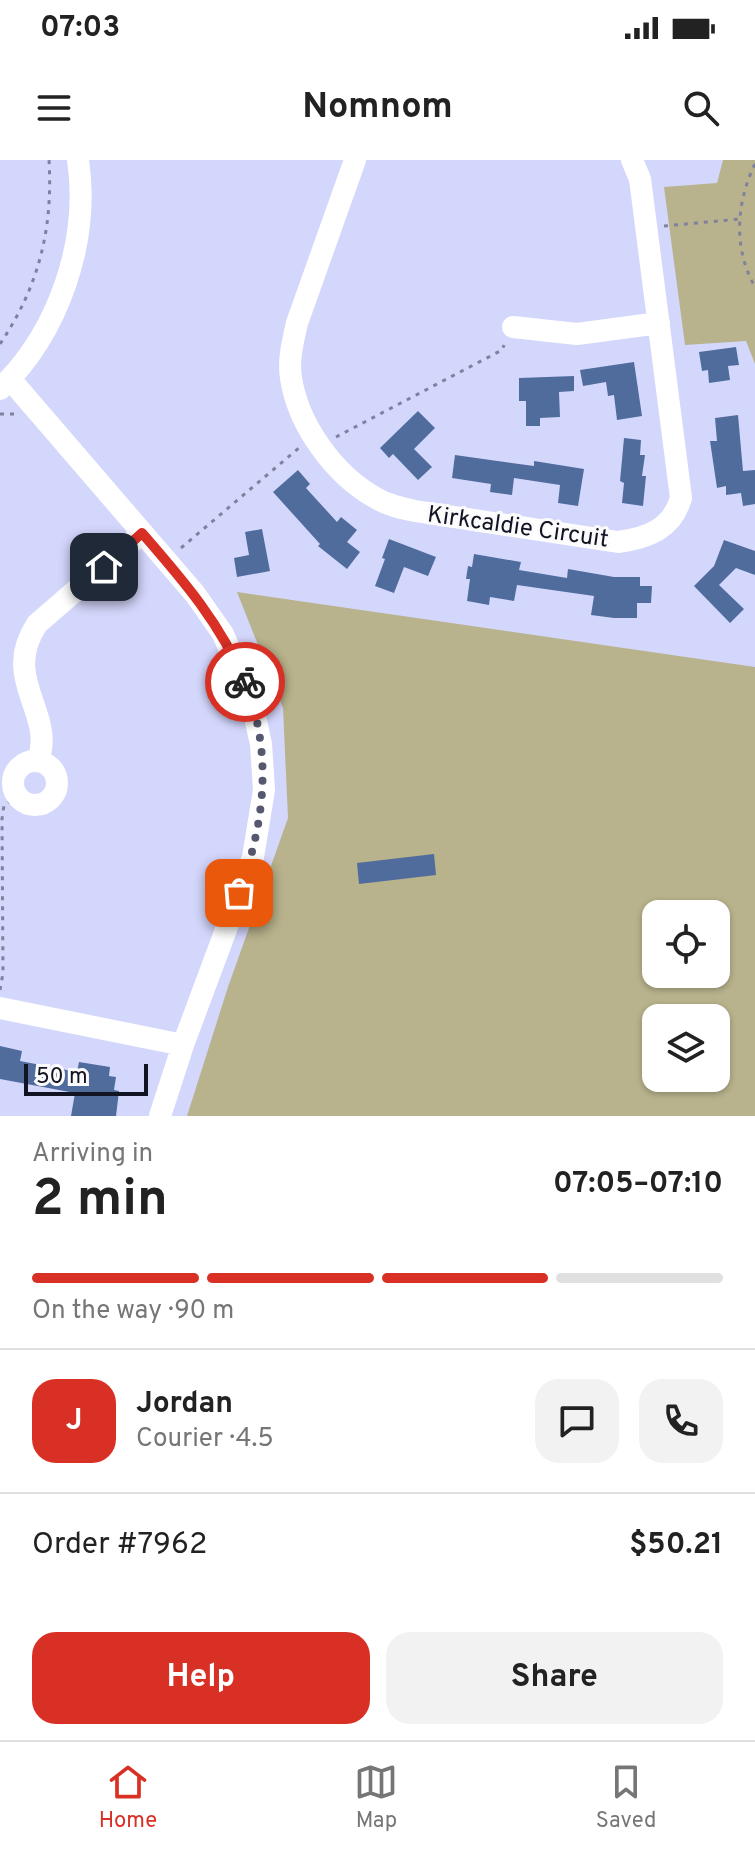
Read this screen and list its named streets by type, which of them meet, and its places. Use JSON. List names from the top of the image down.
{
  "streets": {
    "street": ["Kirkcaldie Circuit"]
  },
  "scale_bar": "50 m",
  "page": {
    "status": "07:03",
    "header": "Nomnom",
    "scale": "50 m",
    "heading": ["2 min", "Arriving in", "07:05–07:10"],
    "panel": [
      "Jordan",
      "Courier · 4.5",
      "Order #7962",
      "$50.21"
    ],
    "bar": "On the way · 90 m",
    "round": "J",
    "buttons": ["Help", "Share"],
    "tabs": ["Home", "Map", "Saved"]
  }
}
